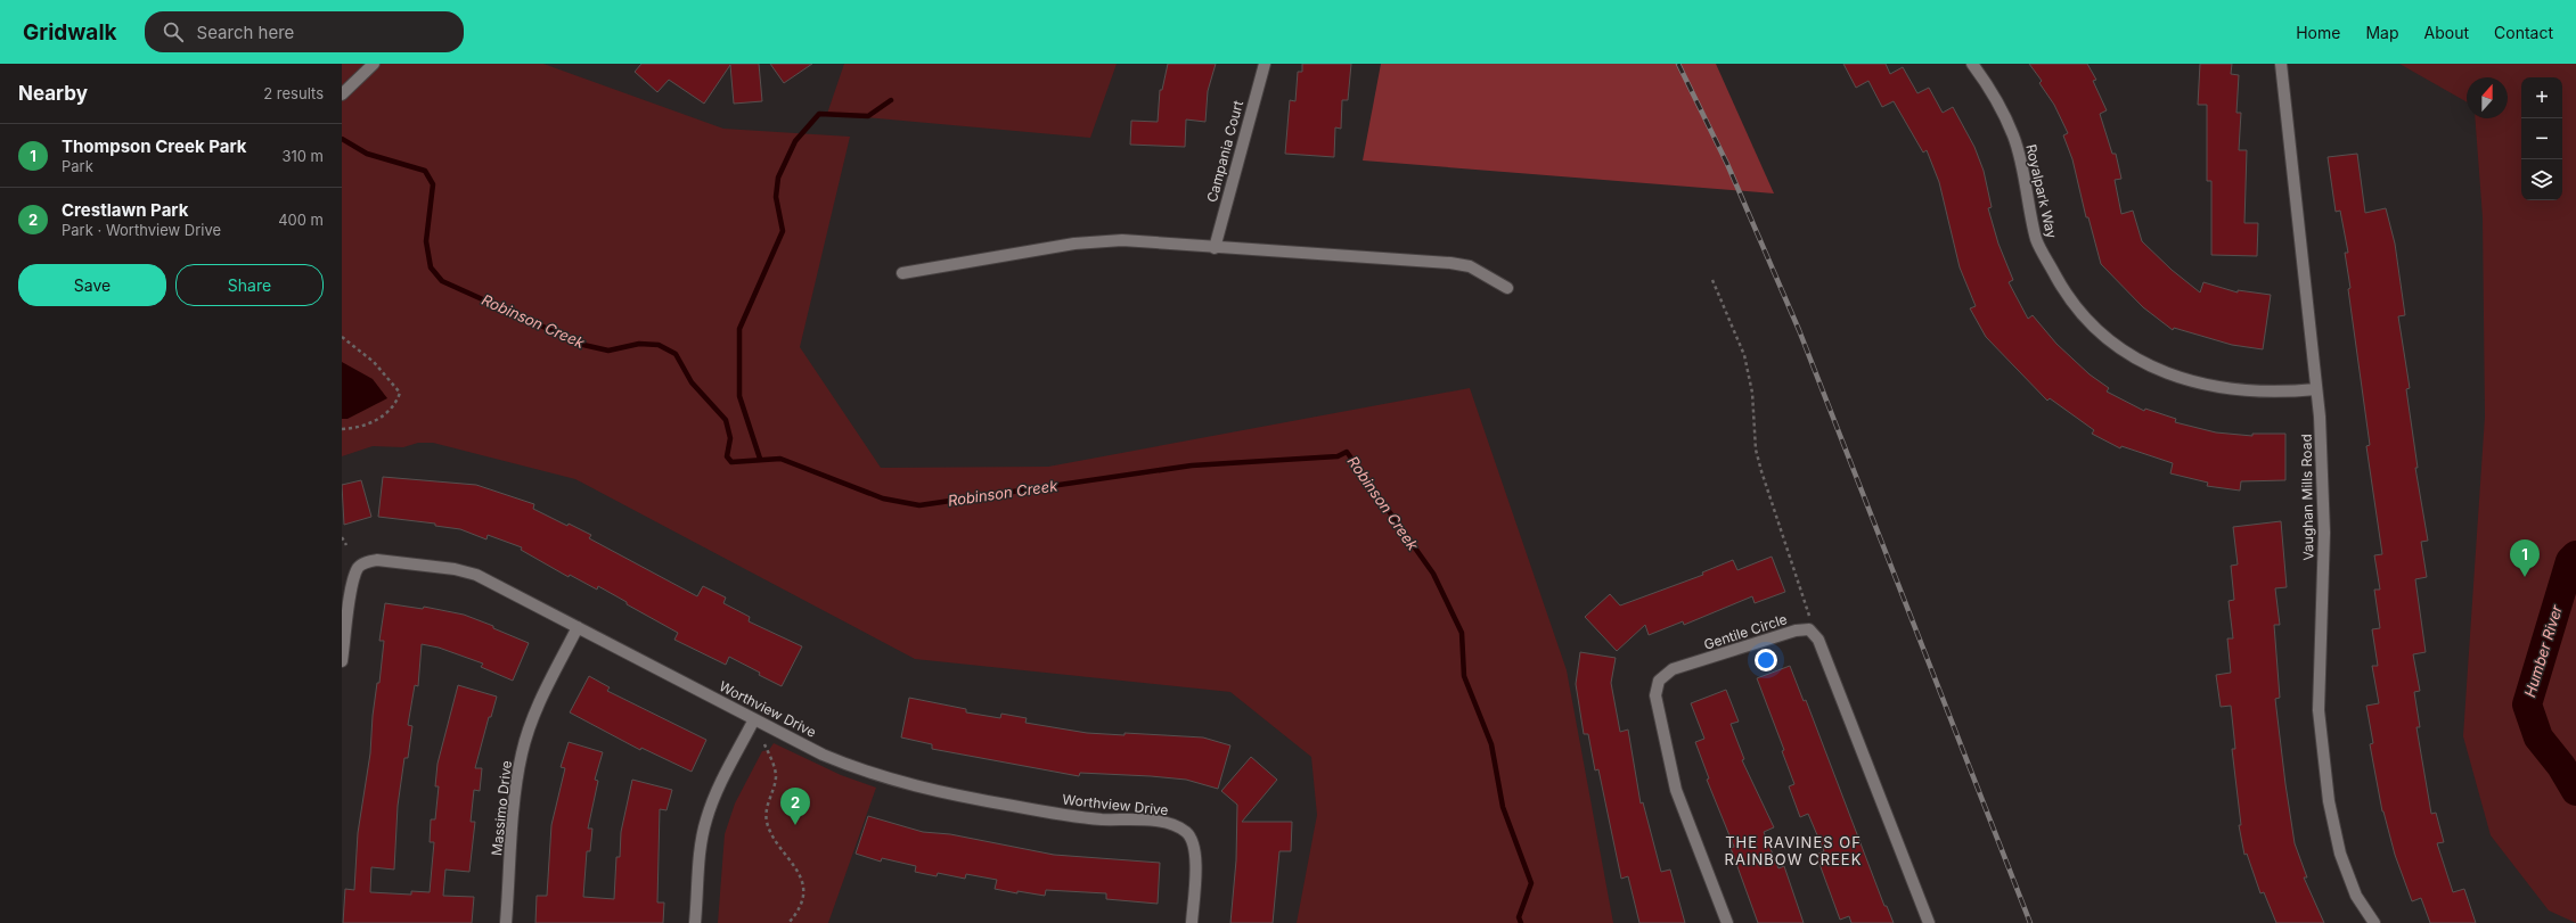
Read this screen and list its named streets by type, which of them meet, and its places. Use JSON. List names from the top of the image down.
{
  "streets": {
    "street": [
      "Campania Court",
      "Royalpark Way",
      "Vaughan Mills Road",
      "Gentile Circle",
      "Worthview Drive",
      "Massimo Drive"
    ]
  },
  "crossings": [
    ["Royalpark Way", "Vaughan Mills Road"],
    ["Worthview Drive", "Massimo Drive"]
  ],
  "districts": ["THE RAVINES OF RAINBOW CREEK"],
  "water": ["Robinson Creek", "Humber River"],
  "north": "top",
  "page": {
    "header": "Gridwalk",
    "search": "Search here",
    "nav": [
      "Home",
      "Map",
      "About",
      "Contact"
    ],
    "heading": ["Nearby", "2 results"],
    "map_buttons": ["+", "−"],
    "list": [
      {
        "mark": "1",
        "name": "Thompson Creek Park",
        "note": "Park",
        "value": "310 m"
      },
      {
        "mark": "2",
        "name": "Crestlawn Park",
        "note": "Park · Worthview Drive",
        "value": "400 m"
      }
    ],
    "buttons": ["Save", "Share"],
    "pins": ["1", "2"]
  }
}
